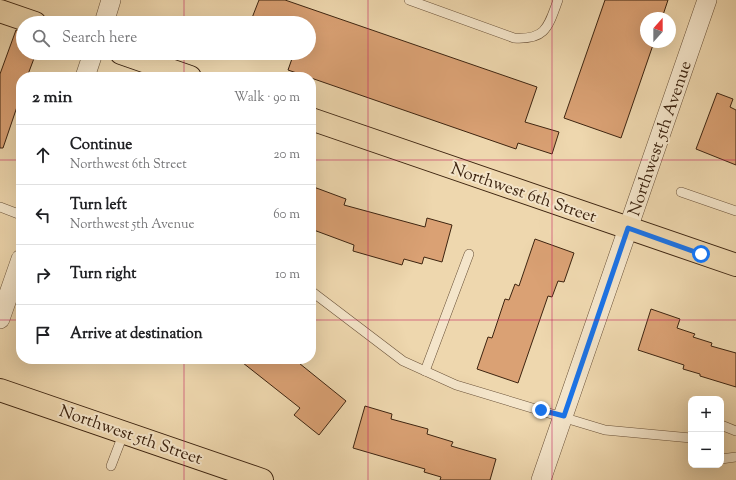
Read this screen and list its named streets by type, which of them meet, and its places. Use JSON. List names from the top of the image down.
{
  "streets": {
    "main road": ["Northwest 6th Street", "Northwest 5th Street"],
    "street": ["Northwest 5th Avenue"]
  },
  "crossings": [
    ["Northwest 5th Avenue", "Northwest 6th Street"]
  ],
  "north": "top",
  "page": {
    "search": "Search here",
    "heading": ["2 min", "Walk · 90 m"],
    "list": [
      ["Continue", "Northwest 6th Street", "20 m"],
      ["Turn left", "Northwest 5th Avenue", "60 m"],
      ["Turn right", "10 m"],
      "Arrive at destination"
    ],
    "map_buttons": ["+", "−"]
  }
}
